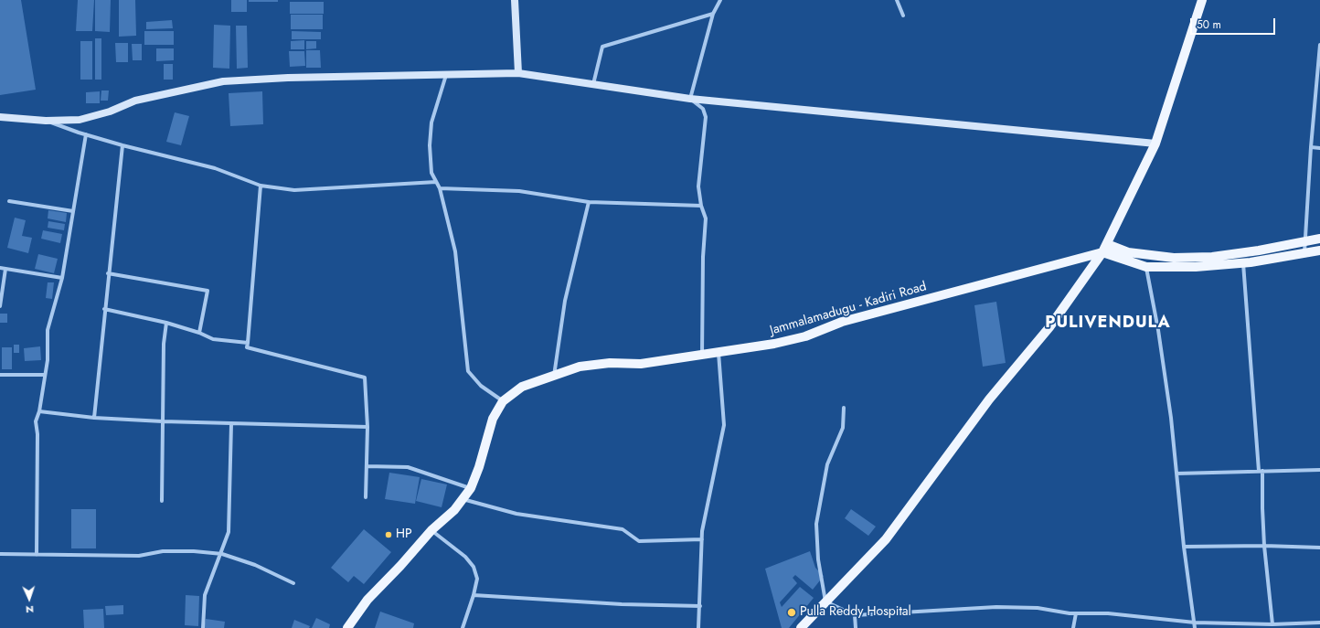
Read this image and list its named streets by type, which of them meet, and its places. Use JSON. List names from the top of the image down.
{
  "streets": {
    "main road": ["Jammalamadugu - Kadiri Road"]
  },
  "districts": ["PULIVENDULA"],
  "places": ["HP", "Pulla Reddy Hospital"],
  "scale_bar": "50 m",
  "north": "bottom"
}
